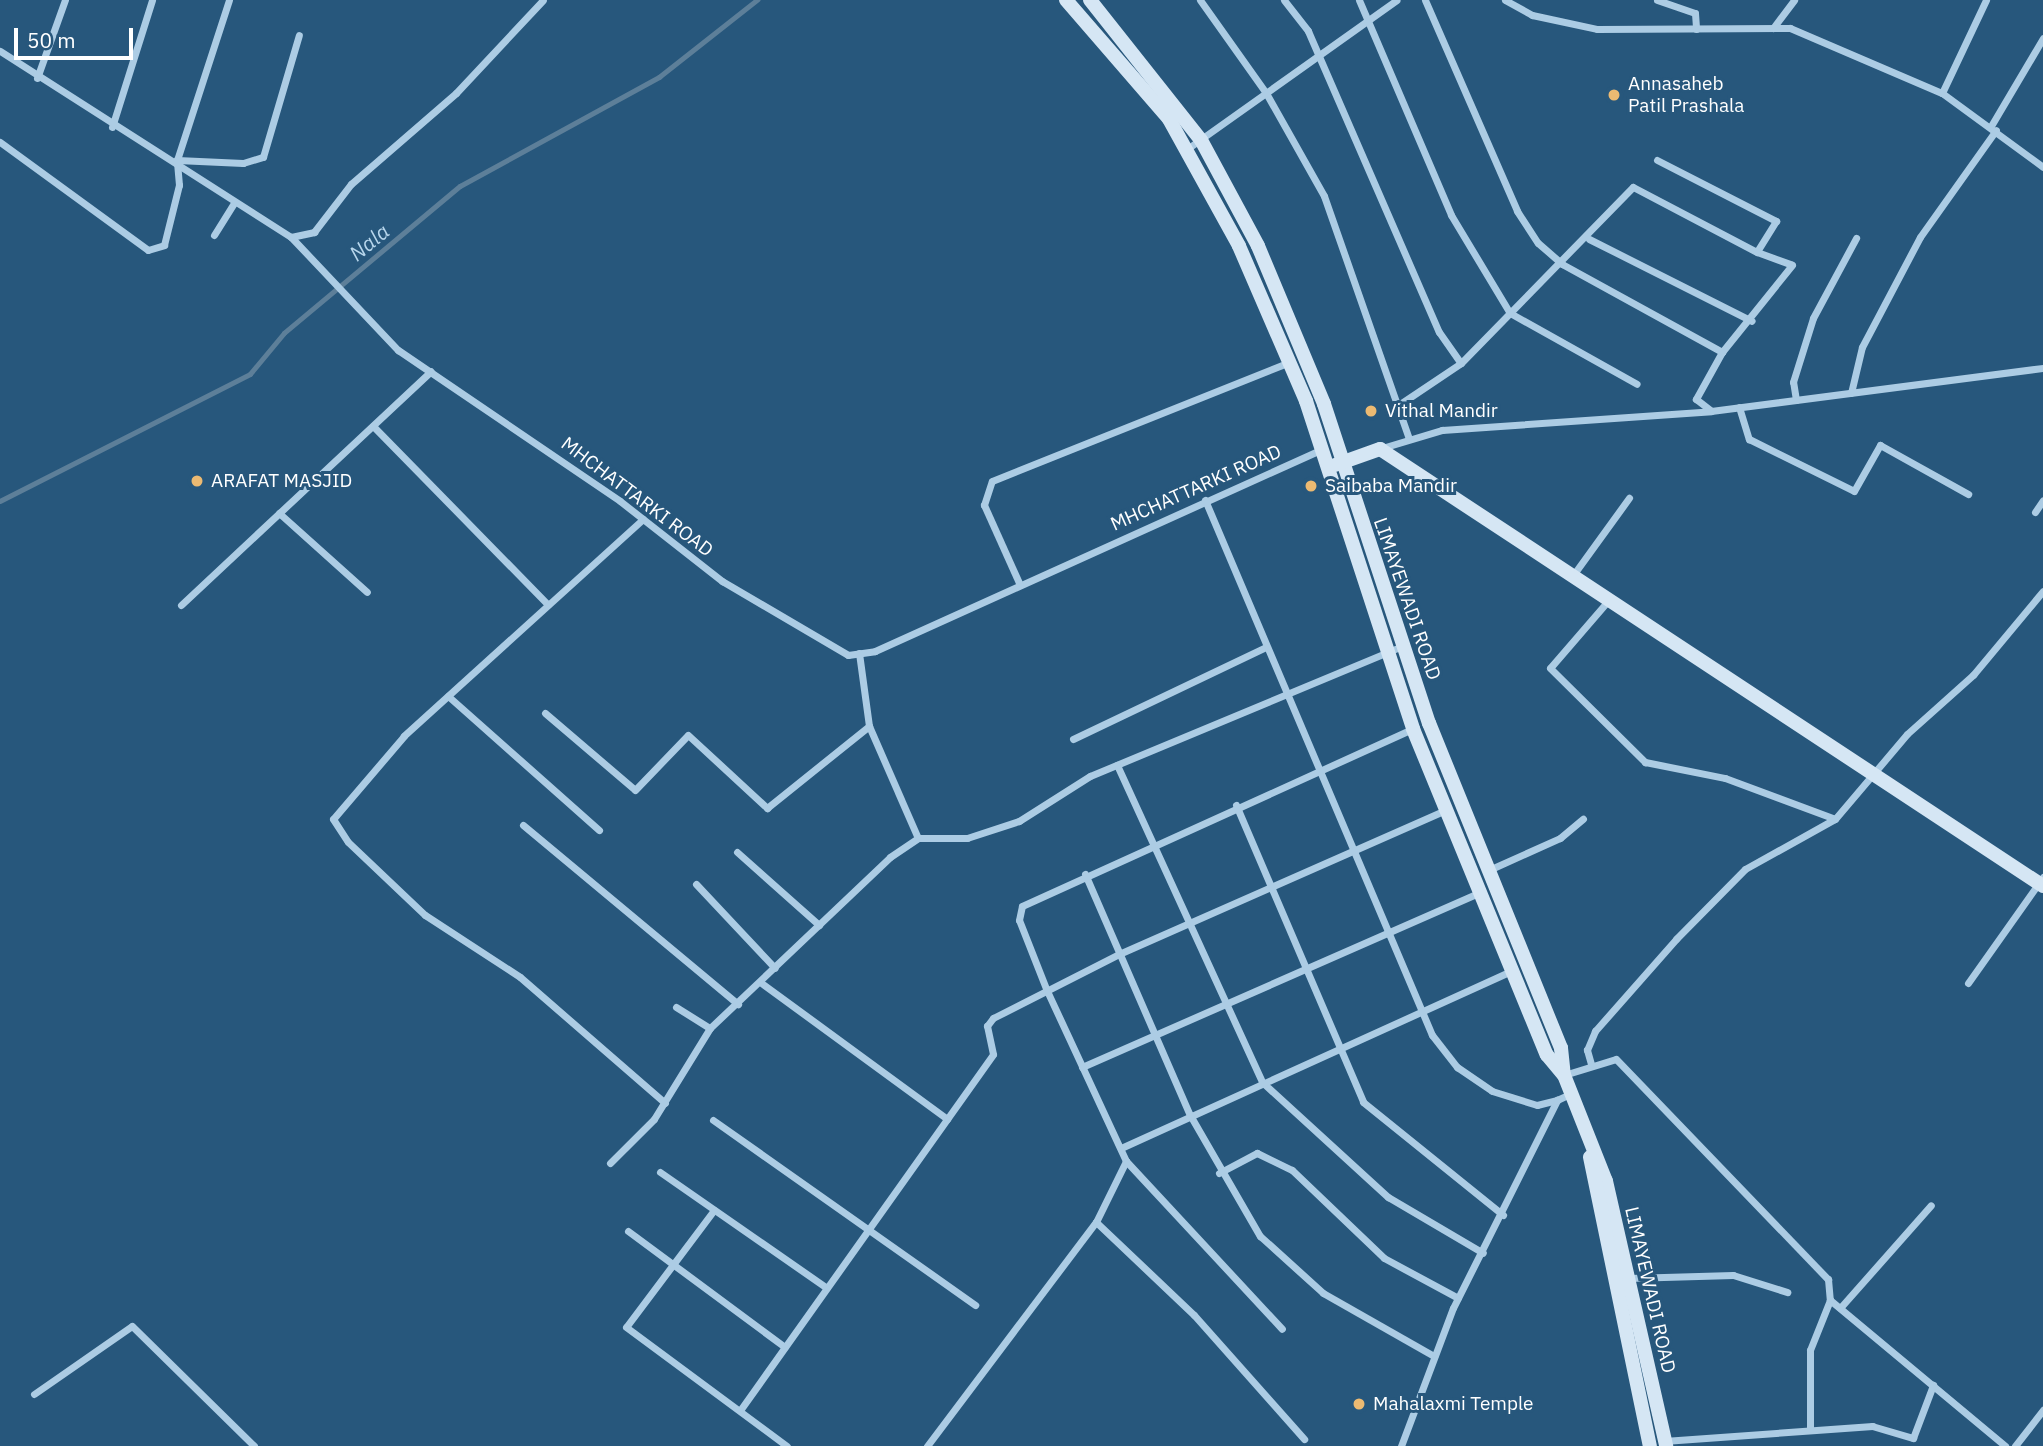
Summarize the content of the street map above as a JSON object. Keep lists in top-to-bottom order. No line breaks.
{"streets":{"street":["MHCHATTARKI ROAD","LIMAYEWADI ROAD"]},"crossings":[["MHCHATTARKI ROAD","LIMAYEWADI ROAD"]],"water":["Nala"],"places":["Annasaheb Patil Prashala","Vithal Mandir","ARAFAT MASJID","Saibaba Mandir","Mahalaxmi Temple"],"scale_bar":"50 m"}
